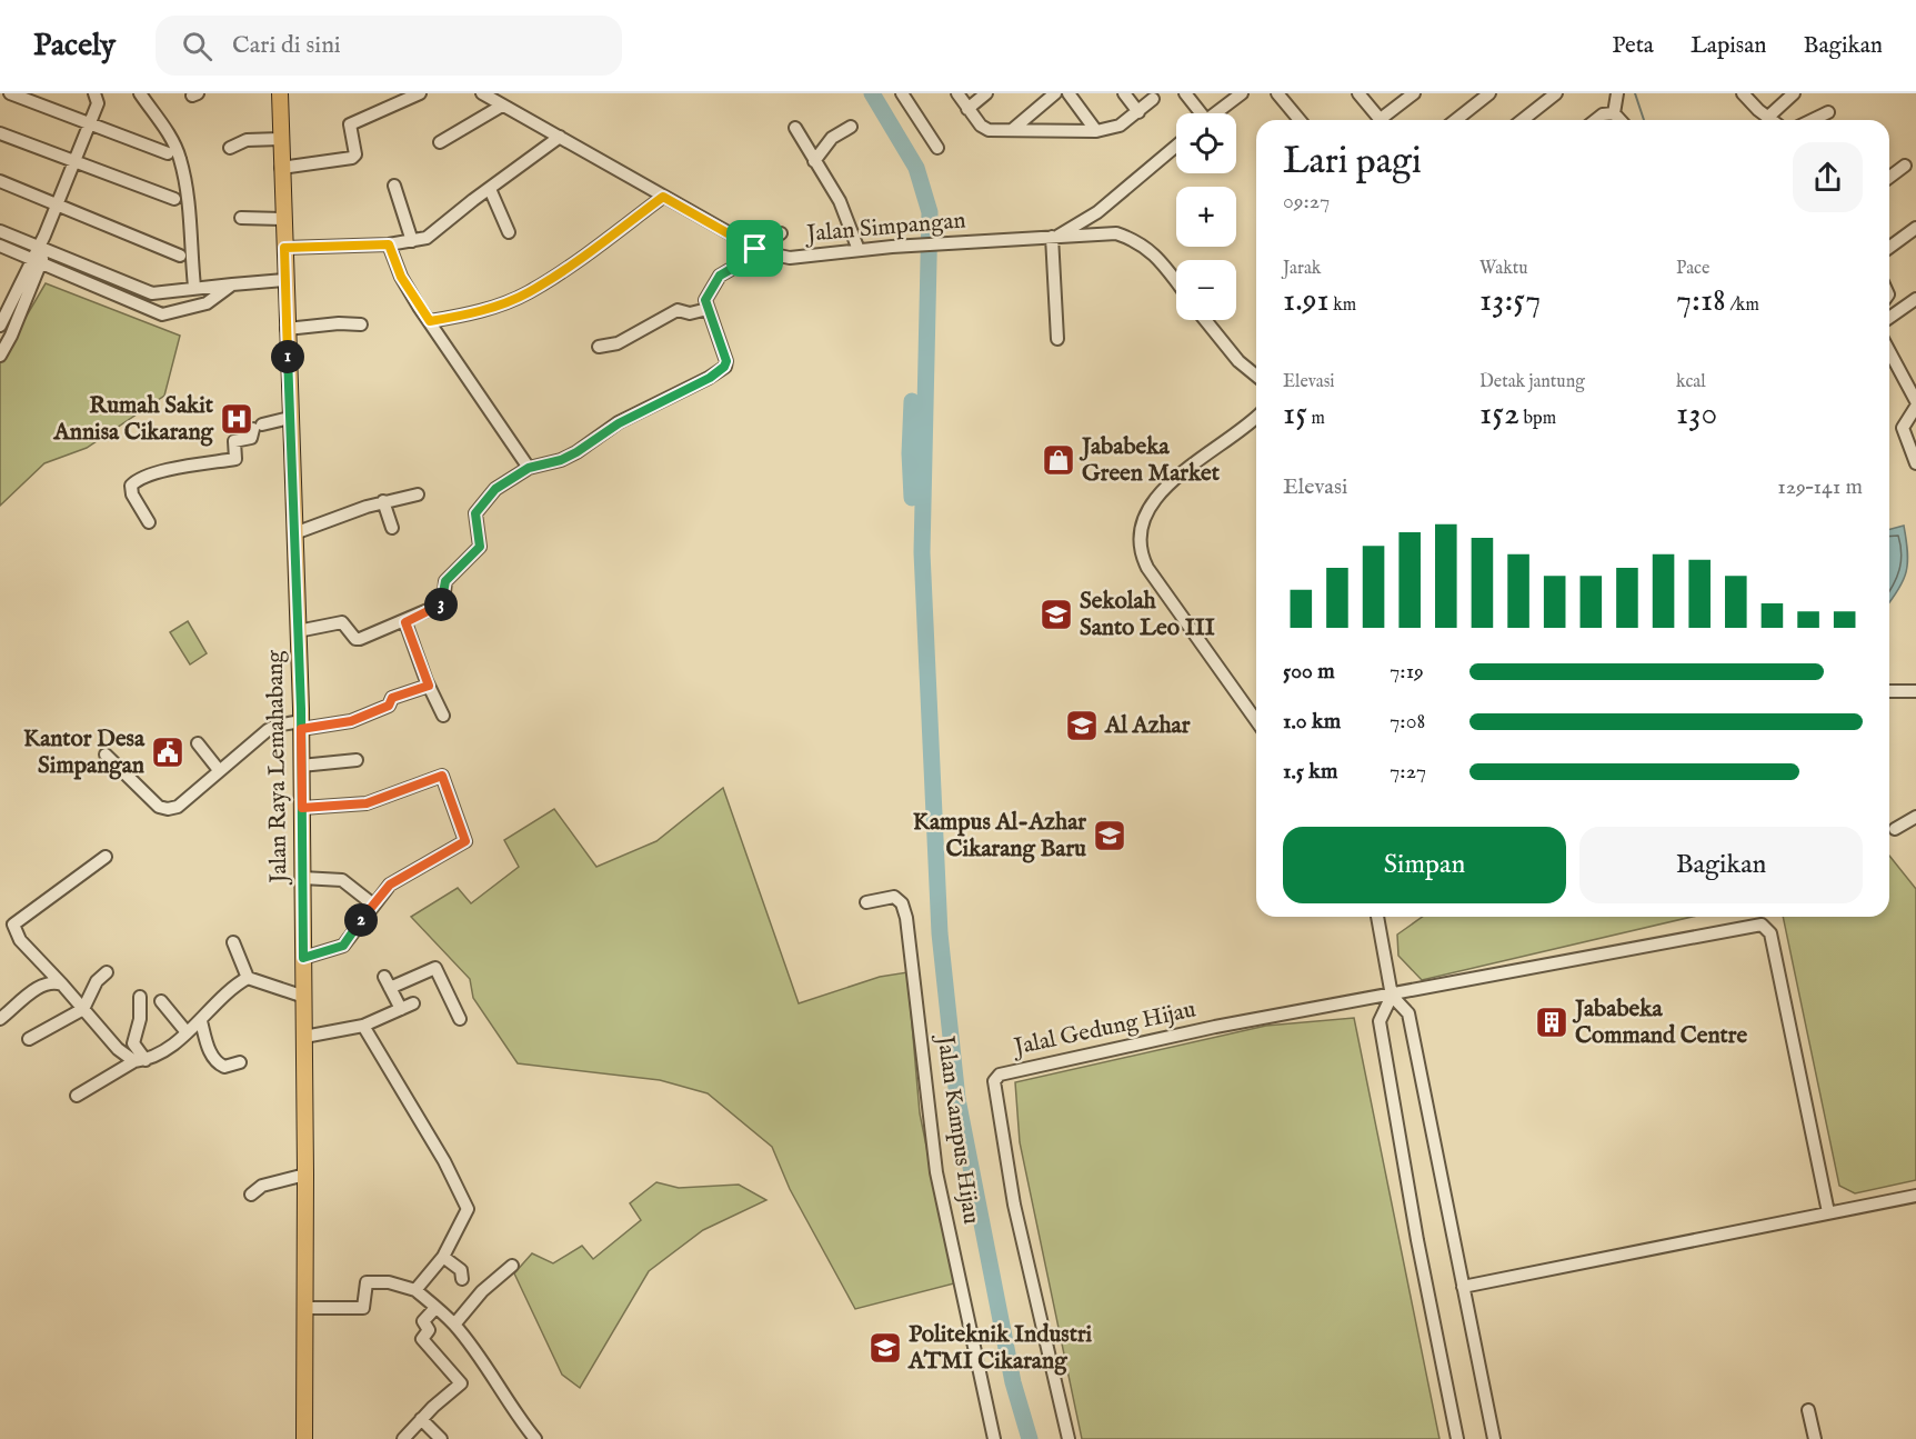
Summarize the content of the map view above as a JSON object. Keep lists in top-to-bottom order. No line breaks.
{"streets":{"main road":["Jalan Raya Lemahabang"],"street":["Jalan Simpangan","Jalal Gedung Hijau","Jalan Kampus Hijau"]},"places":{"hospital":["Rumah Sakit Annisa Cikarang"],"shop":["Jababeka Green Market"],"school or university":["Sekolah Santo Leo III","Al Azhar","Kampus Al-Azhar Cikarang Baru","Politeknik Industri ATMI Cikarang"],"public building":["Kantor Desa Simpangan"],"building":["Jababeka Command Centre"]},"page":{"header":"Pacely","search":"Cari di sini","nav":["Peta","Lapisan","Bagikan"],"map_buttons":["+","−"],"heading":["Lari pagi","09:27"],"stats":[["Jarak","1.91 km"],["Waktu","13:57"],["Pace","7:18 /km"],["Elevasi","15 m"],["Detak jantung","152 bpm"],["kcal","130"]],"pins":["1","3","2"],"chart":["Elevasi","129–141 m"],"list":[{"name":"500 m","note":"7:19"},{"name":"1.0 km","note":"7:08"},{"name":"1.5 km","note":"7:27"}],"buttons":["Simpan","Bagikan"]}}
